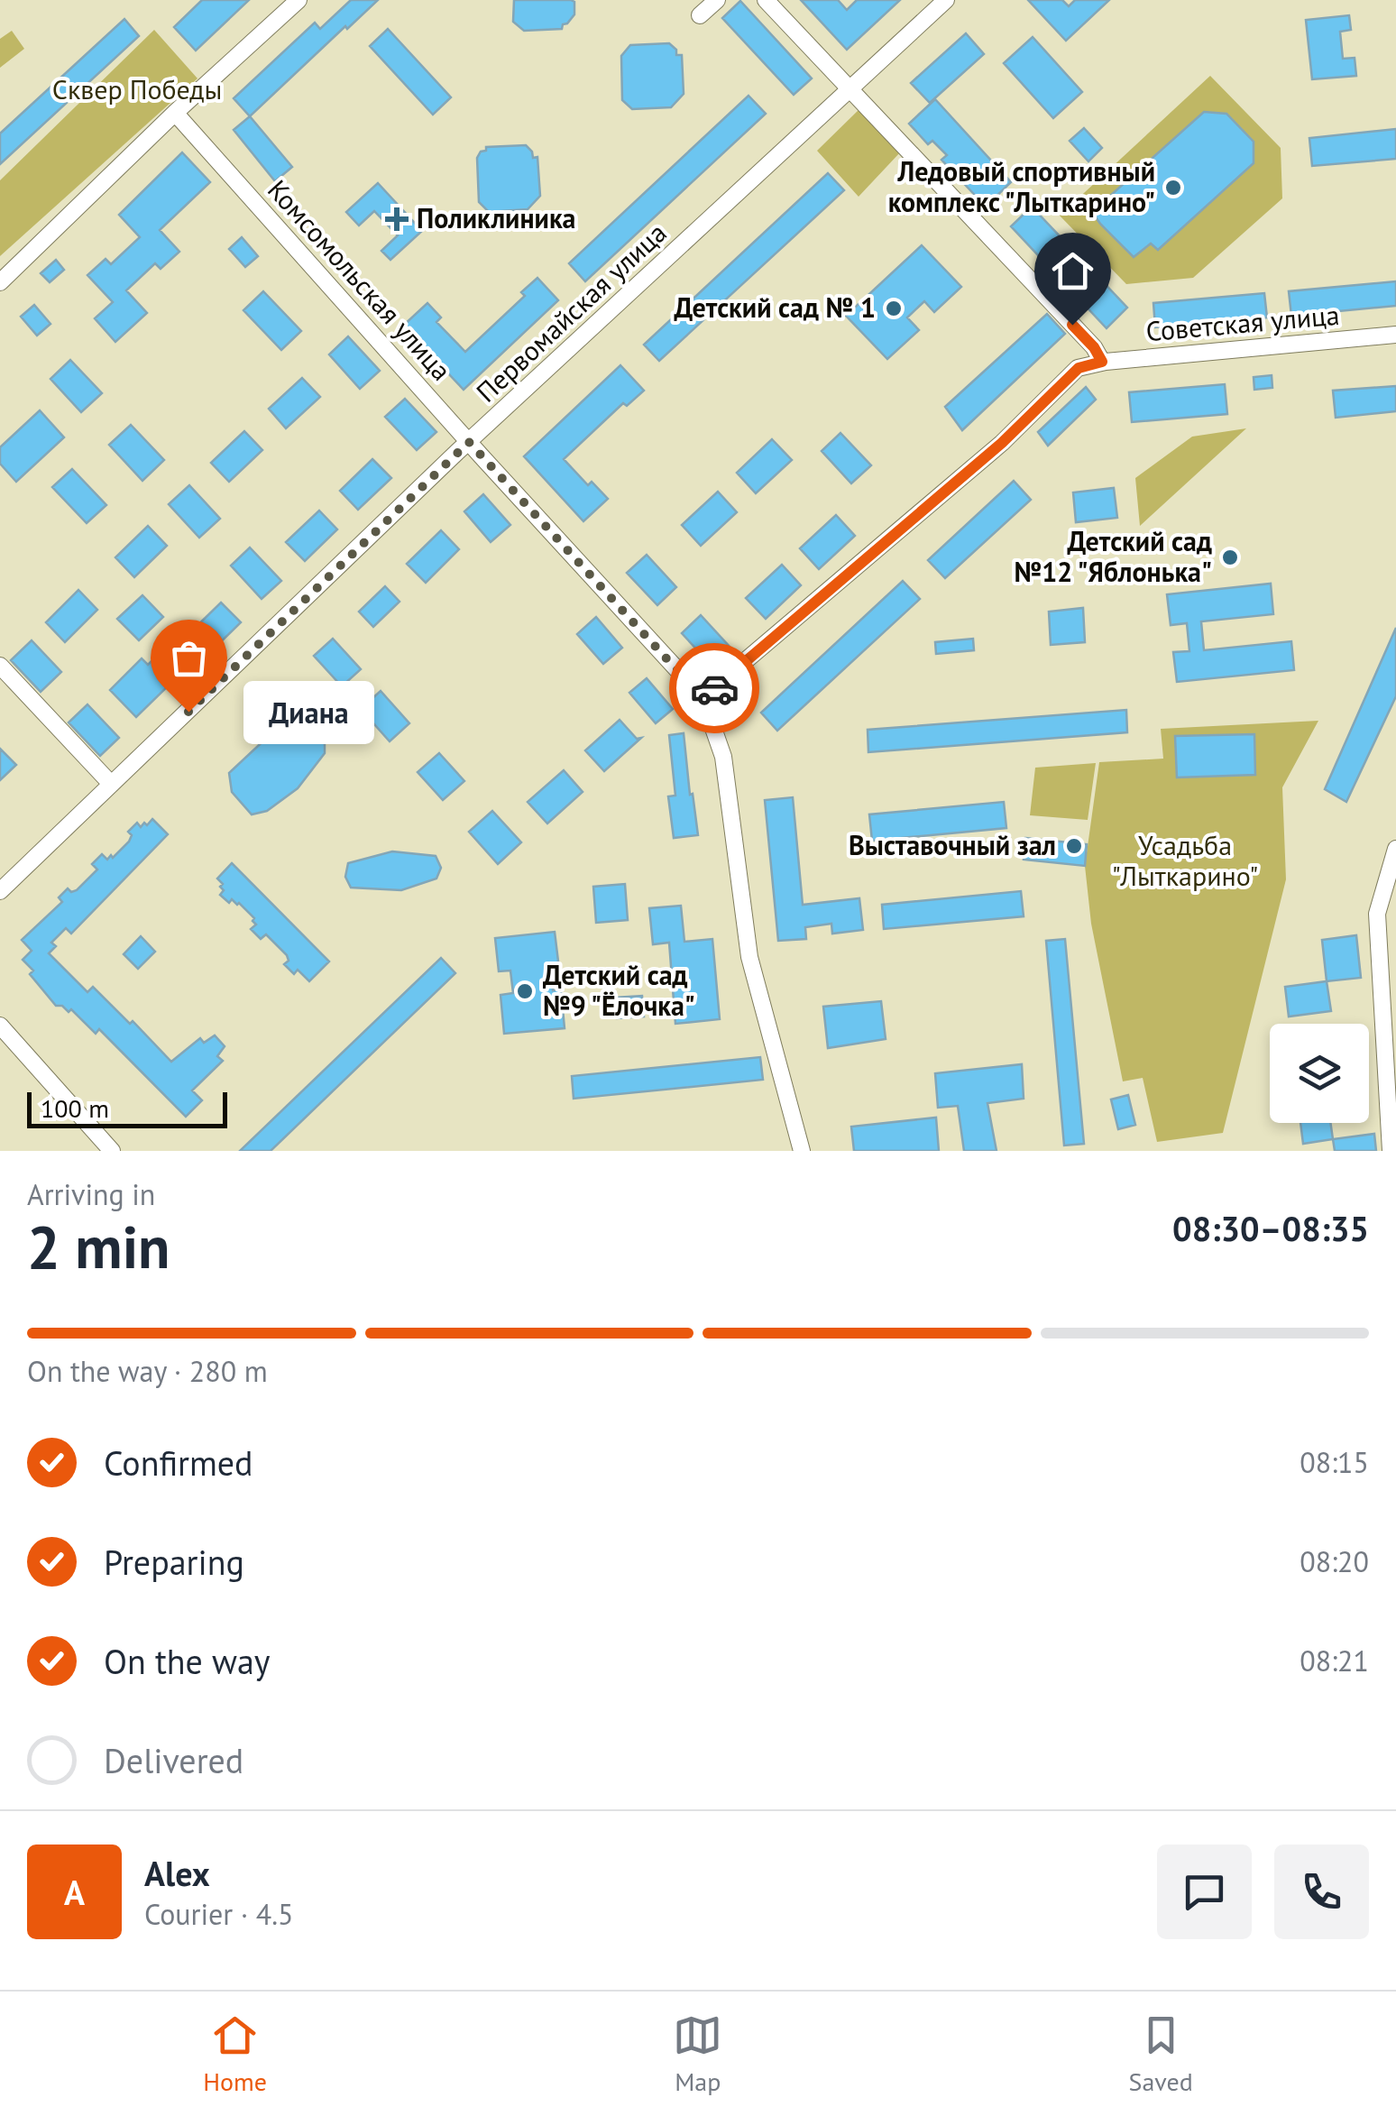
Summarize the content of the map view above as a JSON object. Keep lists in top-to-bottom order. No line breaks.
{"streets":{"street":["Комсомольская улица","Первомайская улица","Советская улица"]},"crossings":[["Комсомольская улица","Первомайская улица"]],"parks":["Сквер Победы","Усадьба \"Лыткарино\""],"places":{"other":["Ледовый спортивный комплекс \"Лыткарино\"","Детский сад № 1","Детский сад №12 \"Яблонька\"","Диана","Выставочный зал","Детский сад №9 \"Ёлочка\""],"health":["Поликлиника"]},"scale_bar":"100 m","page":{"bubble":"Диана","scale":"100 m","heading":["2 min","Arriving in","08:30–08:35"],"panel":["Alex","Courier · 4.5"],"bar":"On the way · 280 m","list":[["Confirmed","08:15"],["Preparing","08:20"],["On the way","08:21"],"Delivered"],"round":"A","tabs":["Home","Map","Saved"]}}
